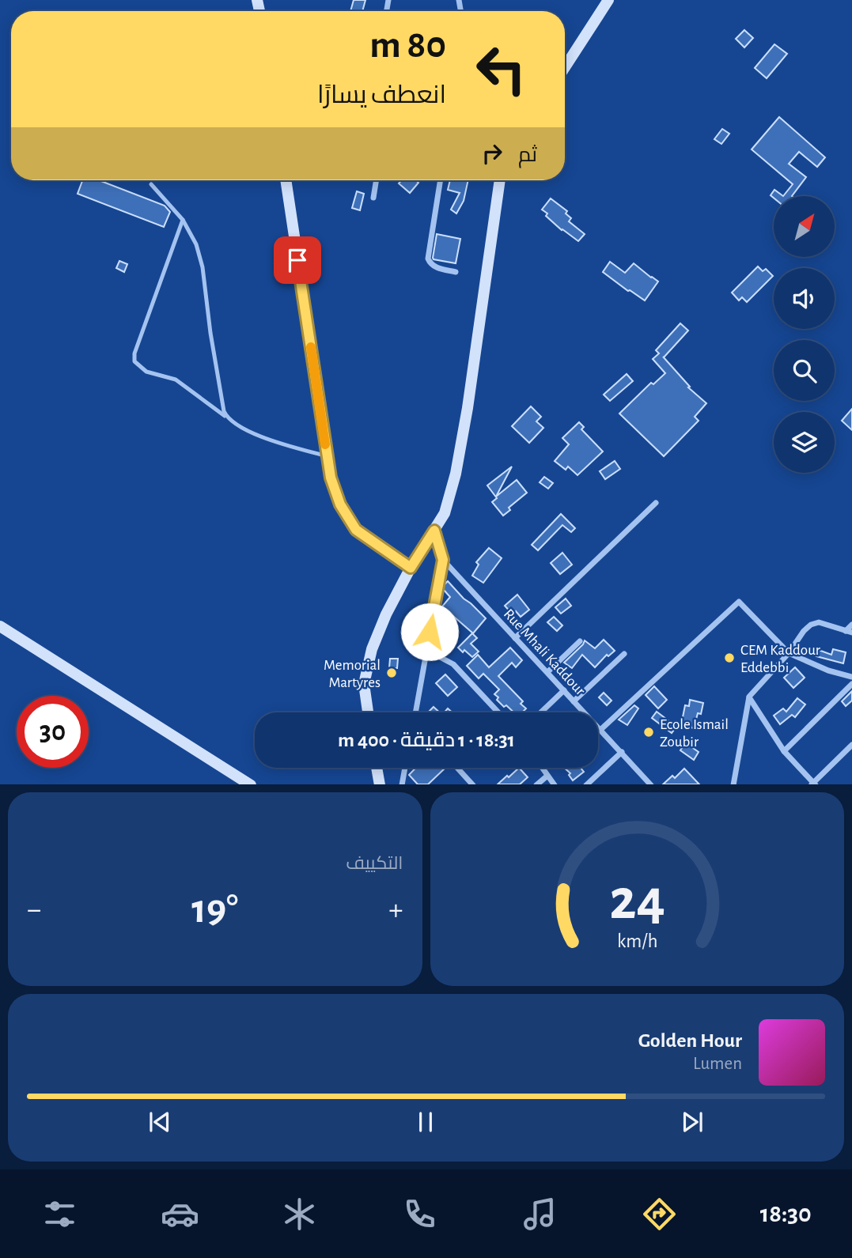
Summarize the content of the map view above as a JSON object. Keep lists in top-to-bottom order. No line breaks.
{"streets":{"street":["Rue Mhali Kaddour"]},"places":["CEM Kaddour Eddebbi","Memorial Martyres","Ecole Ismail Zoubir"],"north":"top right","page":{"turn":["80 m","انعطف يسارًا"],"then":"ثم","limit":"30","trip":"18:31 · 1 دقيقة · 400 m","tile":"التكييف","heat":["−","19°","+"],"song":["Golden Hour","Lumen"],"tabs":"18:30","gauge":["24","km/h"]}}
